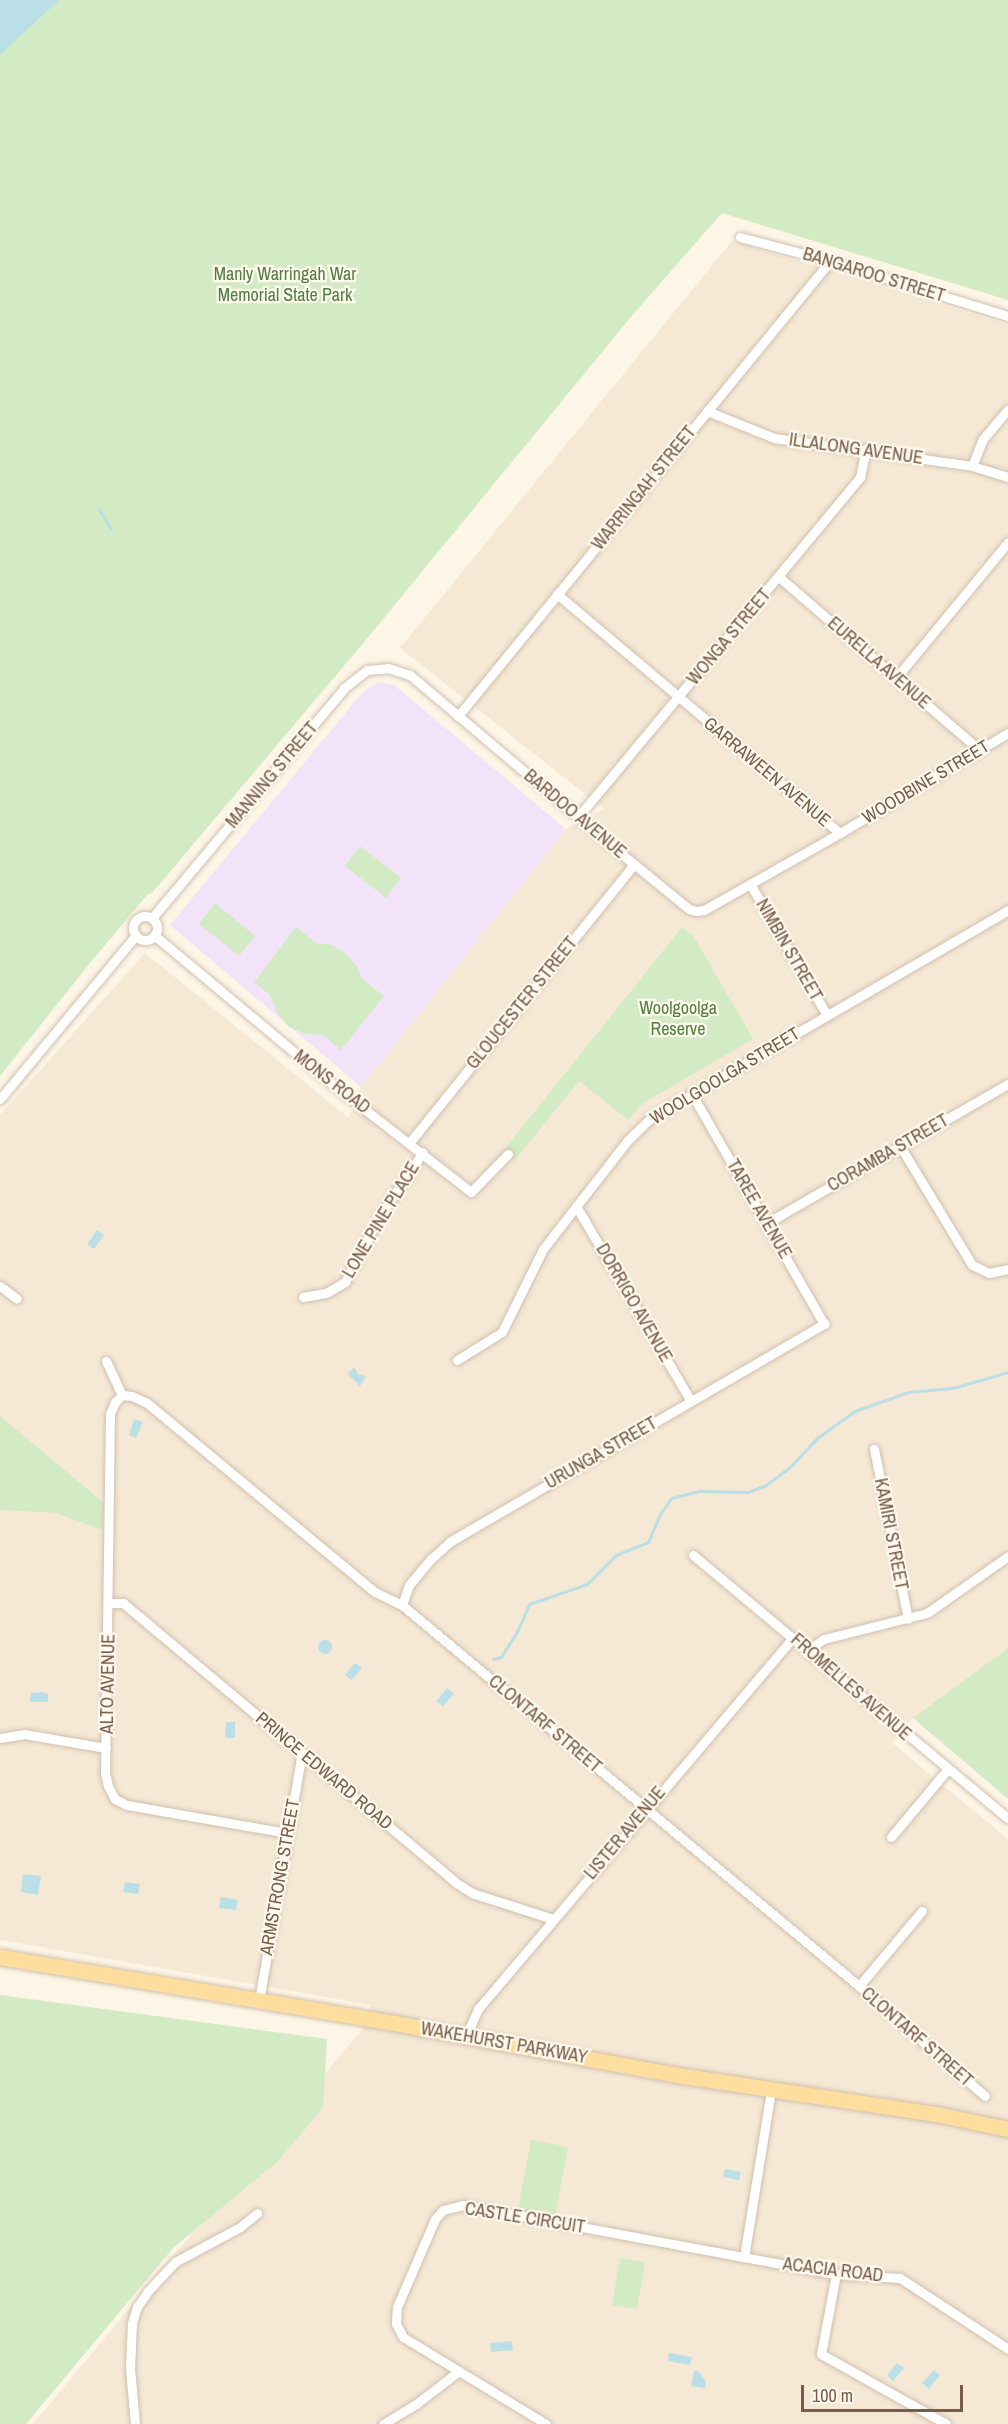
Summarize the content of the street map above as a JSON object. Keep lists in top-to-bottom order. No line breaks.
{"streets":{"main road":["WAKEHURST PARKWAY"],"street":["BANGAROO STREET","ILLALONG AVENUE","WARRINGAH STREET","WONGA STREET","EURELLA AVENUE","GARRAWEEN AVENUE","MANNING STREET","WOODBINE STREET","BARDOO AVENUE","NIMBIN STREET","GLOUCESTER STREET","WOOLGOOLGA STREET","MONS ROAD","CORAMBA STREET","TAREE AVENUE","LONE PINE PLACE","DORRIGO AVENUE","URUNGA STREET","KAMIRI STREET","ALTO AVENUE","FROMELLES AVENUE","CLONTARF STREET","PRINCE EDWARD ROAD","LISTER AVENUE","ARMSTRONG STREET","CASTLE CIRCUIT","ACACIA ROAD"]},"crossings":[["BANGAROO STREET","WARRINGAH STREET"],["ILLALONG AVENUE","WARRINGAH STREET"],["ILLALONG AVENUE","WONGA STREET"],["WARRINGAH STREET","GARRAWEEN AVENUE"],["WARRINGAH STREET","BARDOO AVENUE"],["WONGA STREET","EURELLA AVENUE"],["WONGA STREET","GARRAWEEN AVENUE"],["WONGA STREET","BARDOO AVENUE"],["EURELLA AVENUE","WOODBINE STREET"],["GARRAWEEN AVENUE","WOODBINE STREET"],["MANNING STREET","BARDOO AVENUE"],["MANNING STREET","MONS ROAD"],["WOODBINE STREET","BARDOO AVENUE"],["WOODBINE STREET","NIMBIN STREET"],["BARDOO AVENUE","NIMBIN STREET"],["BARDOO AVENUE","GLOUCESTER STREET"],["NIMBIN STREET","WOOLGOOLGA STREET"],["GLOUCESTER STREET","MONS ROAD"],["WOOLGOOLGA STREET","TAREE AVENUE"],["WOOLGOOLGA STREET","DORRIGO AVENUE"],["MONS ROAD","LONE PINE PLACE"],["CORAMBA STREET","TAREE AVENUE"],["TAREE AVENUE","URUNGA STREET"],["DORRIGO AVENUE","URUNGA STREET"],["URUNGA STREET","CLONTARF STREET"],["ALTO AVENUE","CLONTARF STREET"],["ALTO AVENUE","PRINCE EDWARD ROAD"],["ALTO AVENUE","ARMSTRONG STREET"],["FROMELLES AVENUE","LISTER AVENUE"],["CLONTARF STREET","LISTER AVENUE"],["PRINCE EDWARD ROAD","LISTER AVENUE"],["PRINCE EDWARD ROAD","ARMSTRONG STREET"],["LISTER AVENUE","WAKEHURST PARKWAY"],["ARMSTRONG STREET","WAKEHURST PARKWAY"],["CASTLE CIRCUIT","ACACIA ROAD"]],"parks":["Manly Warringah War Memorial State Park","Woolgoolga Reserve"],"scale_bar":"100 m"}
